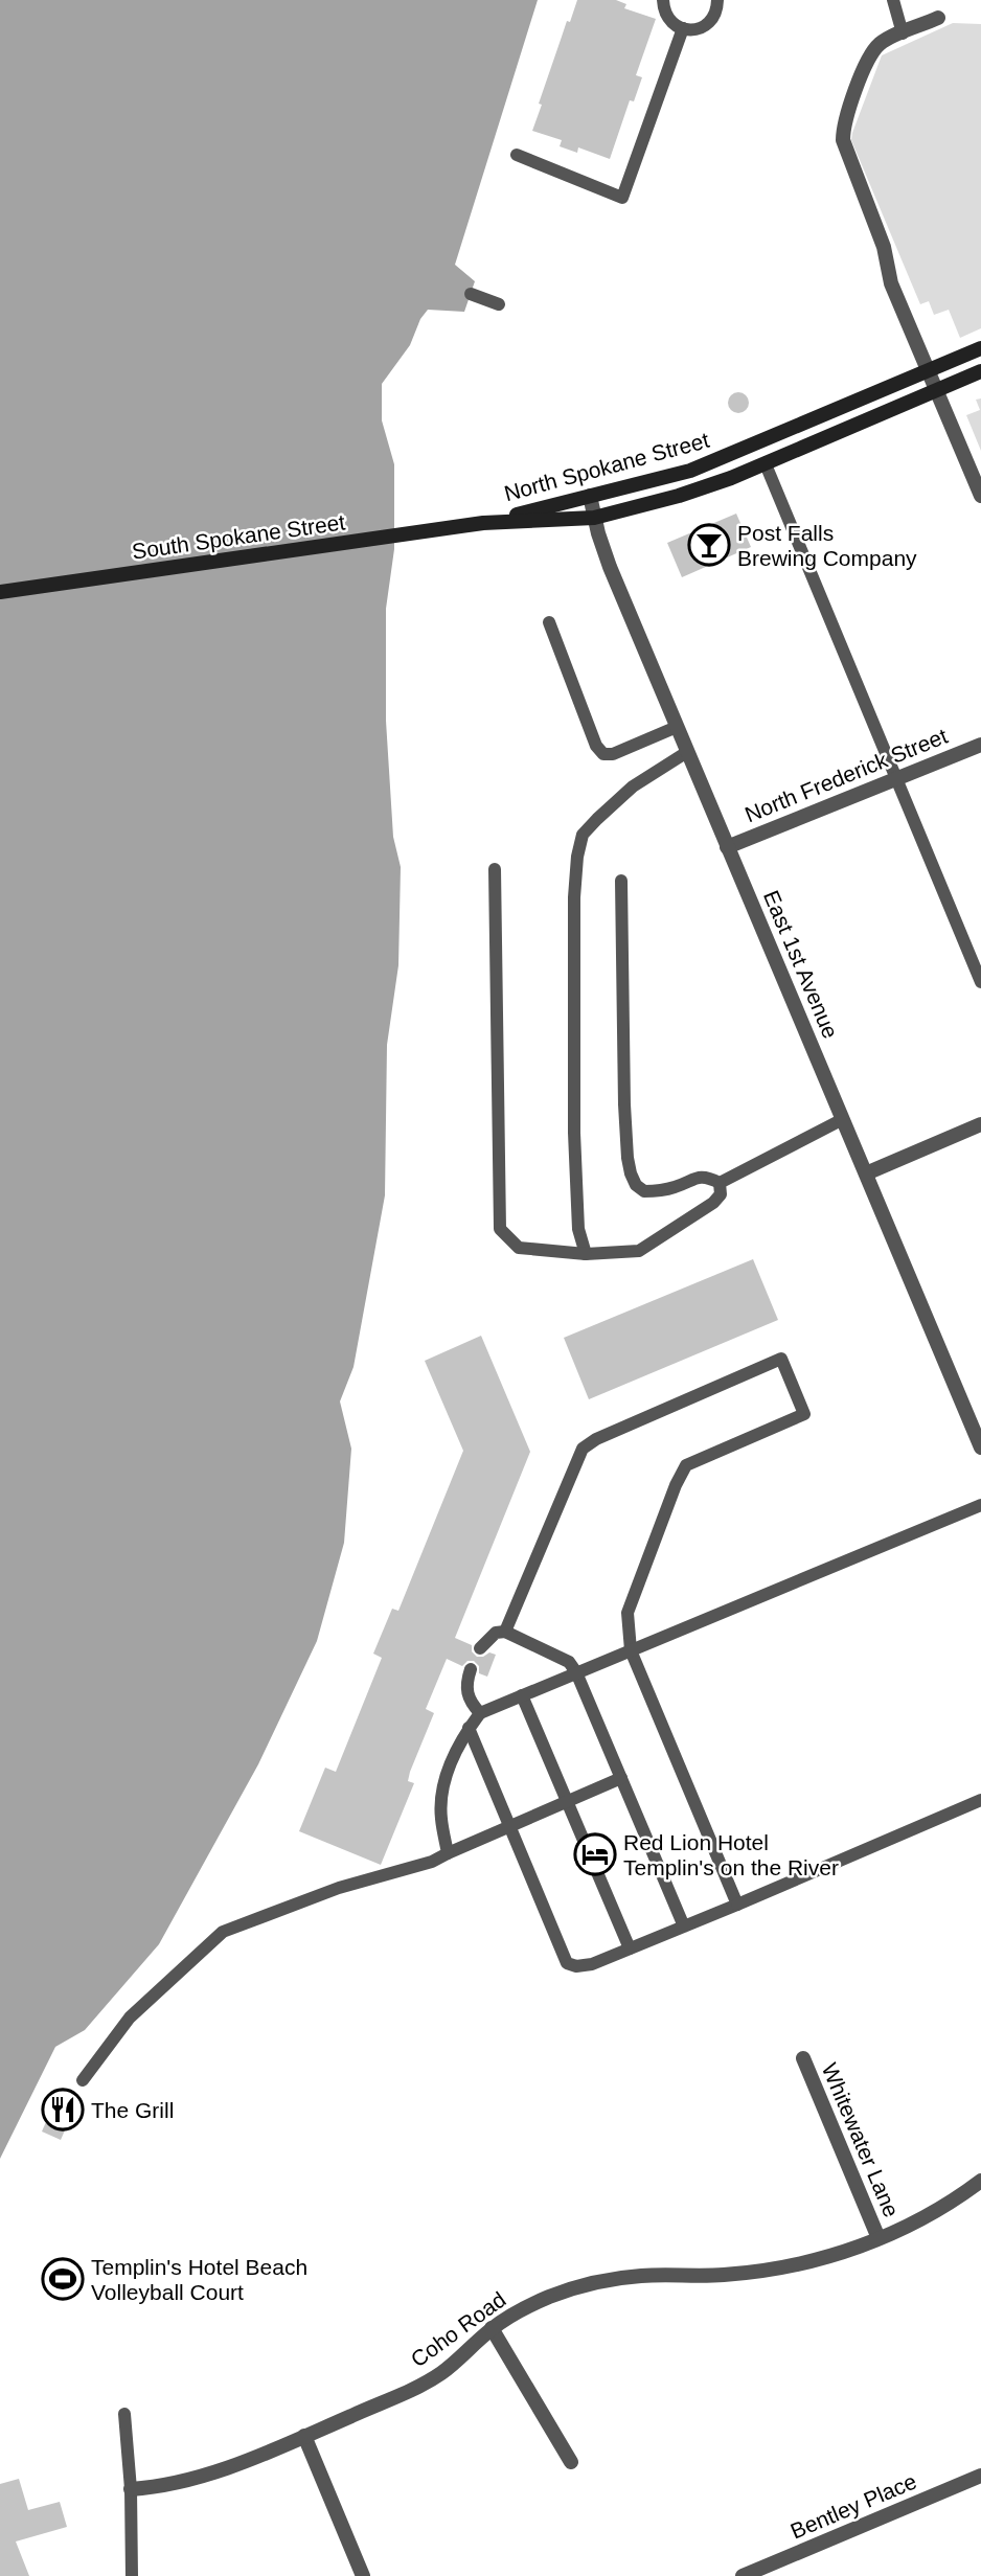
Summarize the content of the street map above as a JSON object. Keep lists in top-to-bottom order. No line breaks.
{"streets":{"main road":["North Spokane Street","South Spokane Street"],"street":["North Frederick Street","East 1st Avenue","Whitewater Lane","Coho Road","Bentley Place"]},"crossings":[["North Spokane Street","South Spokane Street"],["North Spokane Street","East 1st Avenue"],["North Frederick Street","East 1st Avenue"],["Whitewater Lane","Coho Road"]],"places":{"bar":["Post Falls Brewing Company"],"hotel":["Red Lion Hotel Templin's on the River"],"restaurant":["The Grill"],"sports":["Templin's Hotel Beach Volleyball Court"]}}
